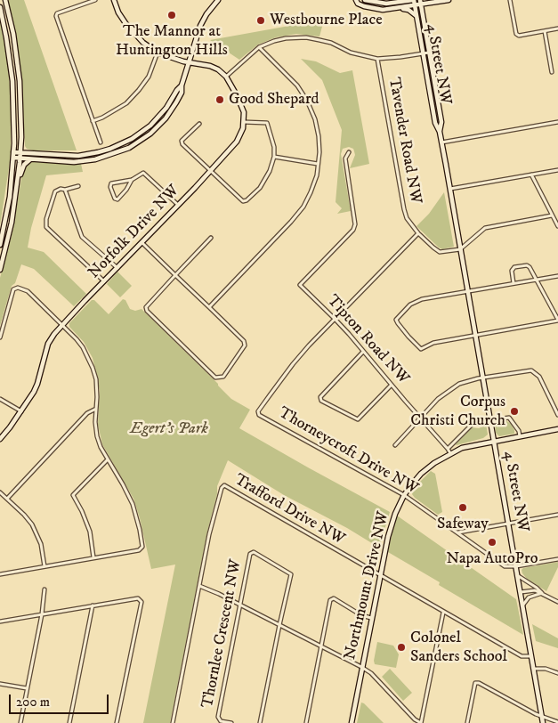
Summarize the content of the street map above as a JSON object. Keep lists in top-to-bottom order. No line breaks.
{"streets":{"main road":["4 Street NW","Norfolk Drive NW","Northmount Drive NW"],"street":["Tavender Road NW","Tipton Road NW","Thorneycroft Drive NW","Trafford Drive NW","Thornlee Crescent NW"]},"crossings":[["4 Street NW","Tavender Road NW"],["4 Street NW","Thorneycroft Drive NW"],["4 Street NW","Trafford Drive NW"],["4 Street NW","Northmount Drive NW"],["Tavender Road NW","Thorneycroft Drive NW"],["Tipton Road NW","Thorneycroft Drive NW"],["Tipton Road NW","Northmount Drive NW"],["Thorneycroft Drive NW","Northmount Drive NW"],["Trafford Drive NW","Northmount Drive NW"]],"parks":["Egert's Park"],"places":["The Mannor at Huntington Hills","Westbourne Place","Good Shepard","Corpus Christi Church","Safeway","Napa AutoPro","Colonel Sanders School"],"scale_bar":"200 m"}
